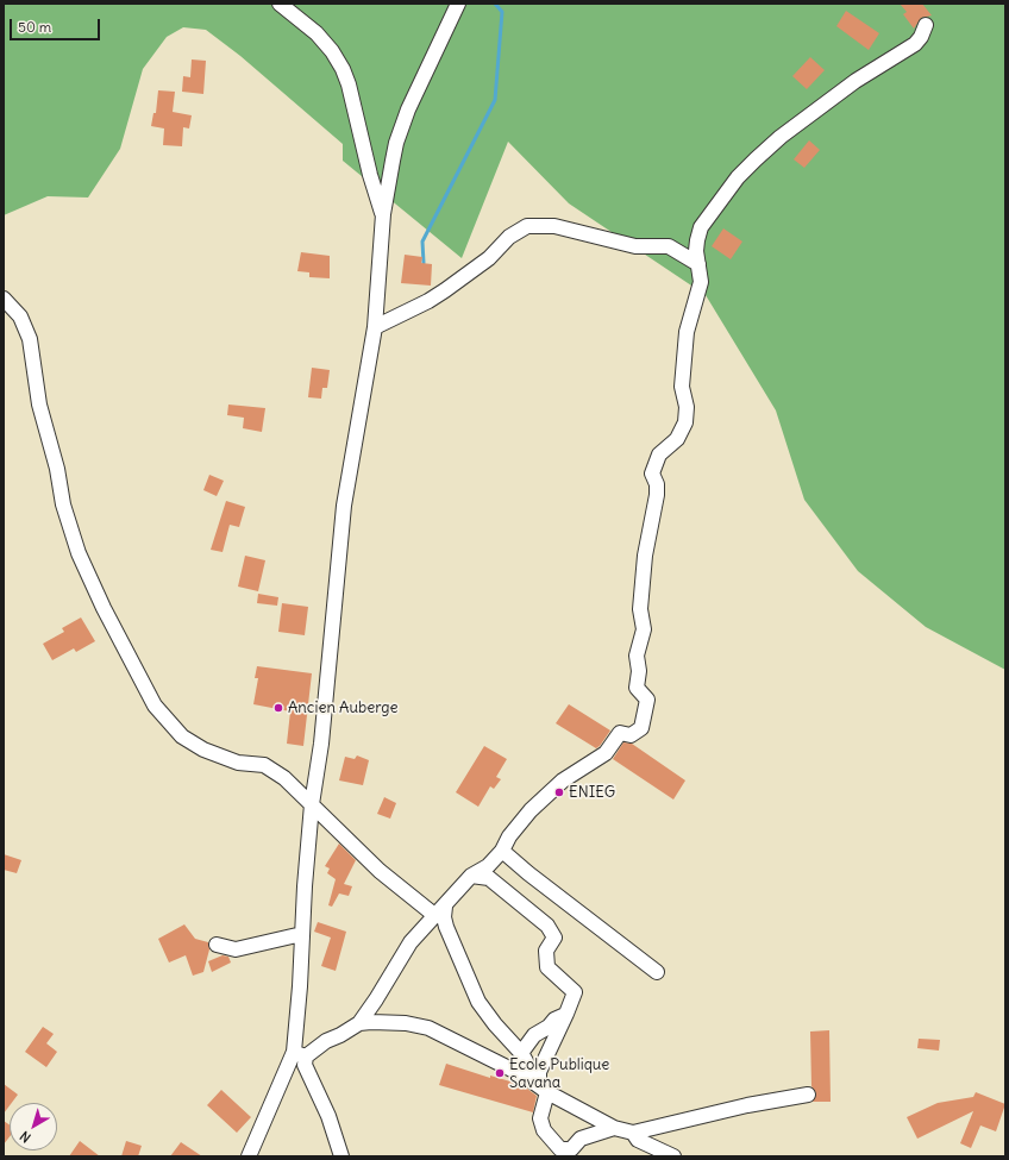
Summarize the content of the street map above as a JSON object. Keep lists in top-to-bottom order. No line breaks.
{"places":["Ancien Auberge","ENIEG","Ecole Publique Savana"],"scale_bar":"50 m","north":"bottom left"}
